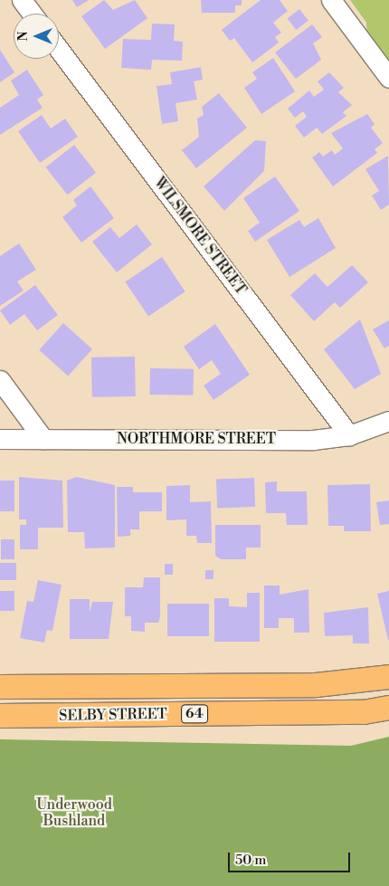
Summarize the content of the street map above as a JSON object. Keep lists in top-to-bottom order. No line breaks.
{"streets":{"main road":["64","SELBY STREET"],"street":["WILSMORE STREET","NORTHMORE STREET"]},"crossings":[["WILSMORE STREET","NORTHMORE STREET"]],"parks":["Underwood Bushland"],"scale_bar":"50 m","north":"left"}
